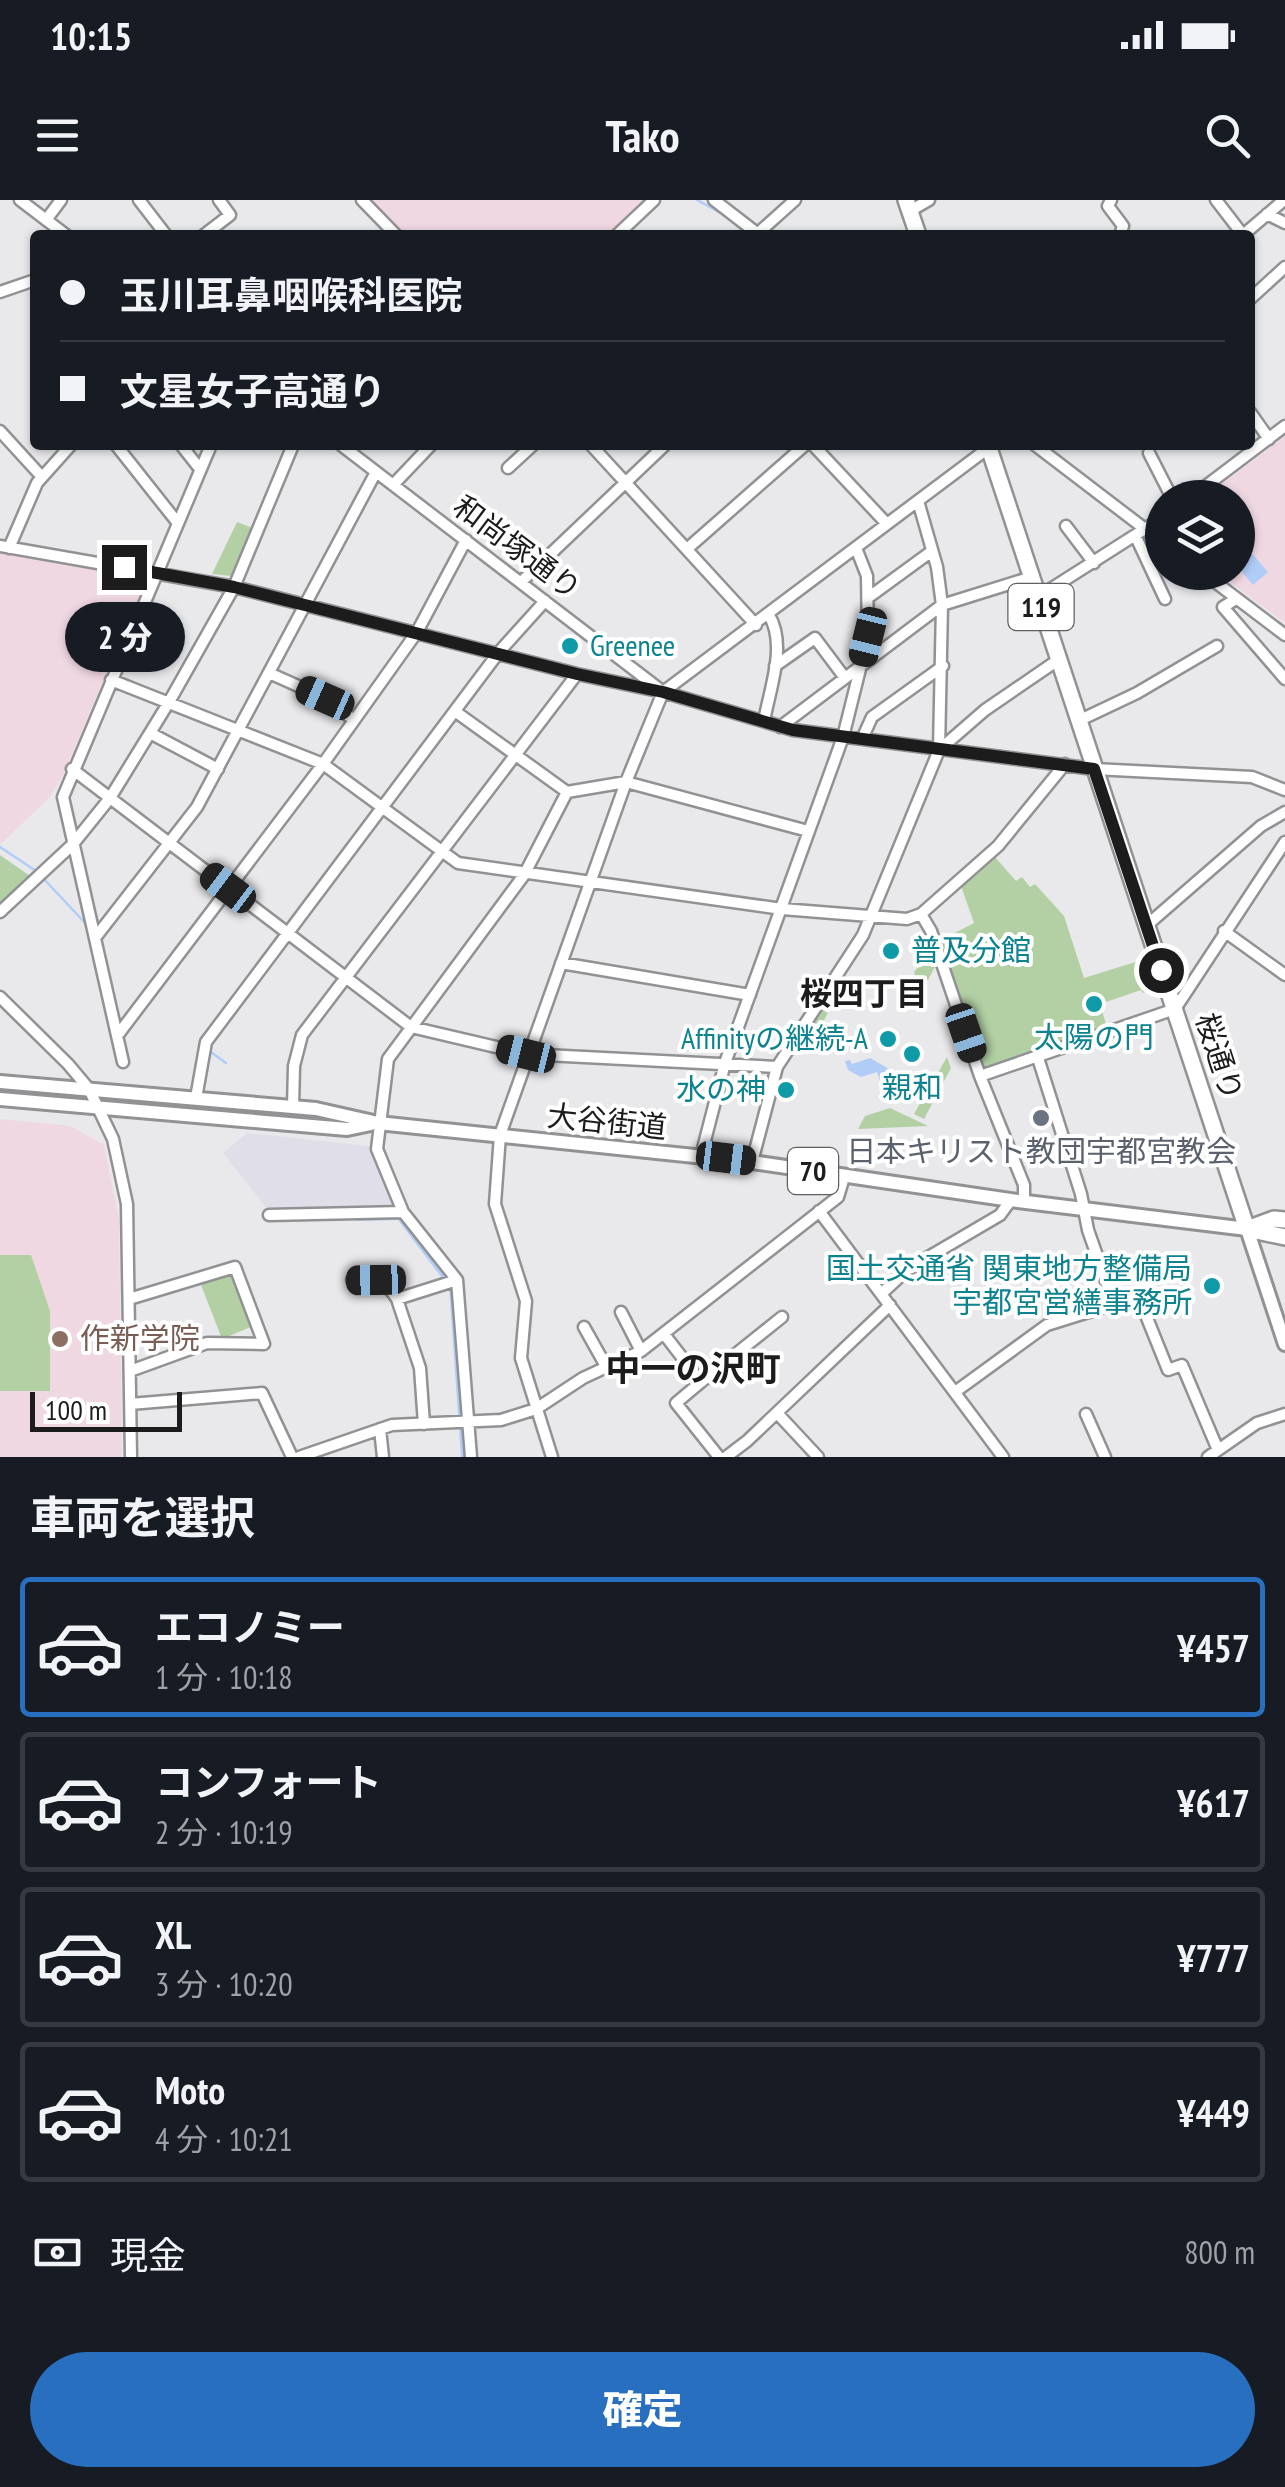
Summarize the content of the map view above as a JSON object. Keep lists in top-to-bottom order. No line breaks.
{"streets":{"highway":["119","桜通り"],"main road":["大谷街道","70"],"street":["和尚塚通り"]},"crossings":[["桜通り","大谷街道"]],"districts":["桜四丁目","中一の沢町"],"places":["Greenee","普及分館","太陽の門","Affinityの継続-A","親和","水の神","日本キリスト教団宇都宮教会","国土交通省 関東地方整備局 宇都宮営繕事務所","作新学院"],"scale_bar":"100 m","page":{"status":"10:15","header":"Tako","banner":["玉川耳鼻咽喉科医院","文星女子高通り"],"bubble":"2 分","scale":"100 m","heading":"車両を選択","list":[{"name":"エコノミー","note":"1 分 · 10:18","value":"¥457"},{"name":"コンフォート","note":"2 分 · 10:19","value":"¥617"},{"name":"XL","note":"3 分 · 10:20","value":"¥777"},{"name":"Moto","note":"4 分 · 10:21","value":"¥449"}],"pay":["現金","800 m"],"buttons":"確定"}}
